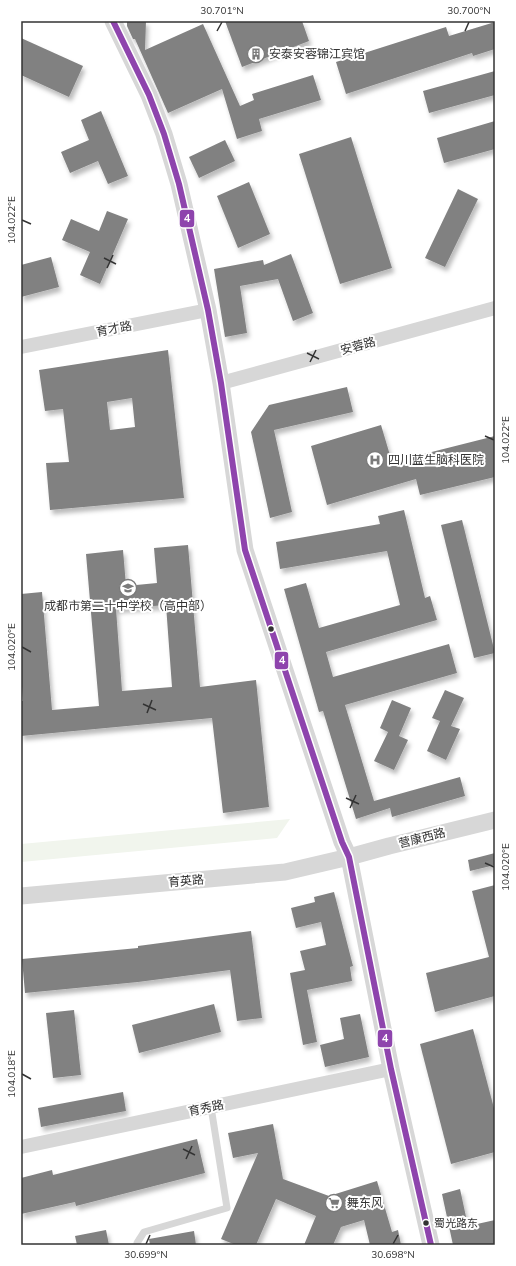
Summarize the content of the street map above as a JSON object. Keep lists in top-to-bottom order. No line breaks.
{"streets":{"street":["育才路","安蓉路","营康西路","育英路","育秀路"]},"crossings":[["营康西路","育英路"]],"places":{"building":["安泰安蓉锦江宾馆"],"hospital":["四川蓝生脑科医院"],"school or university":["成都市第二十中学校（高中部）"],"supermarket":["舞东风"],"other":["蜀光路东"]},"lines":["transit line 4"],"coordinates":["30.701°N","30.700°N","104.022°E","104.020°E","104.018°E","30.699°N","30.698°N"]}
